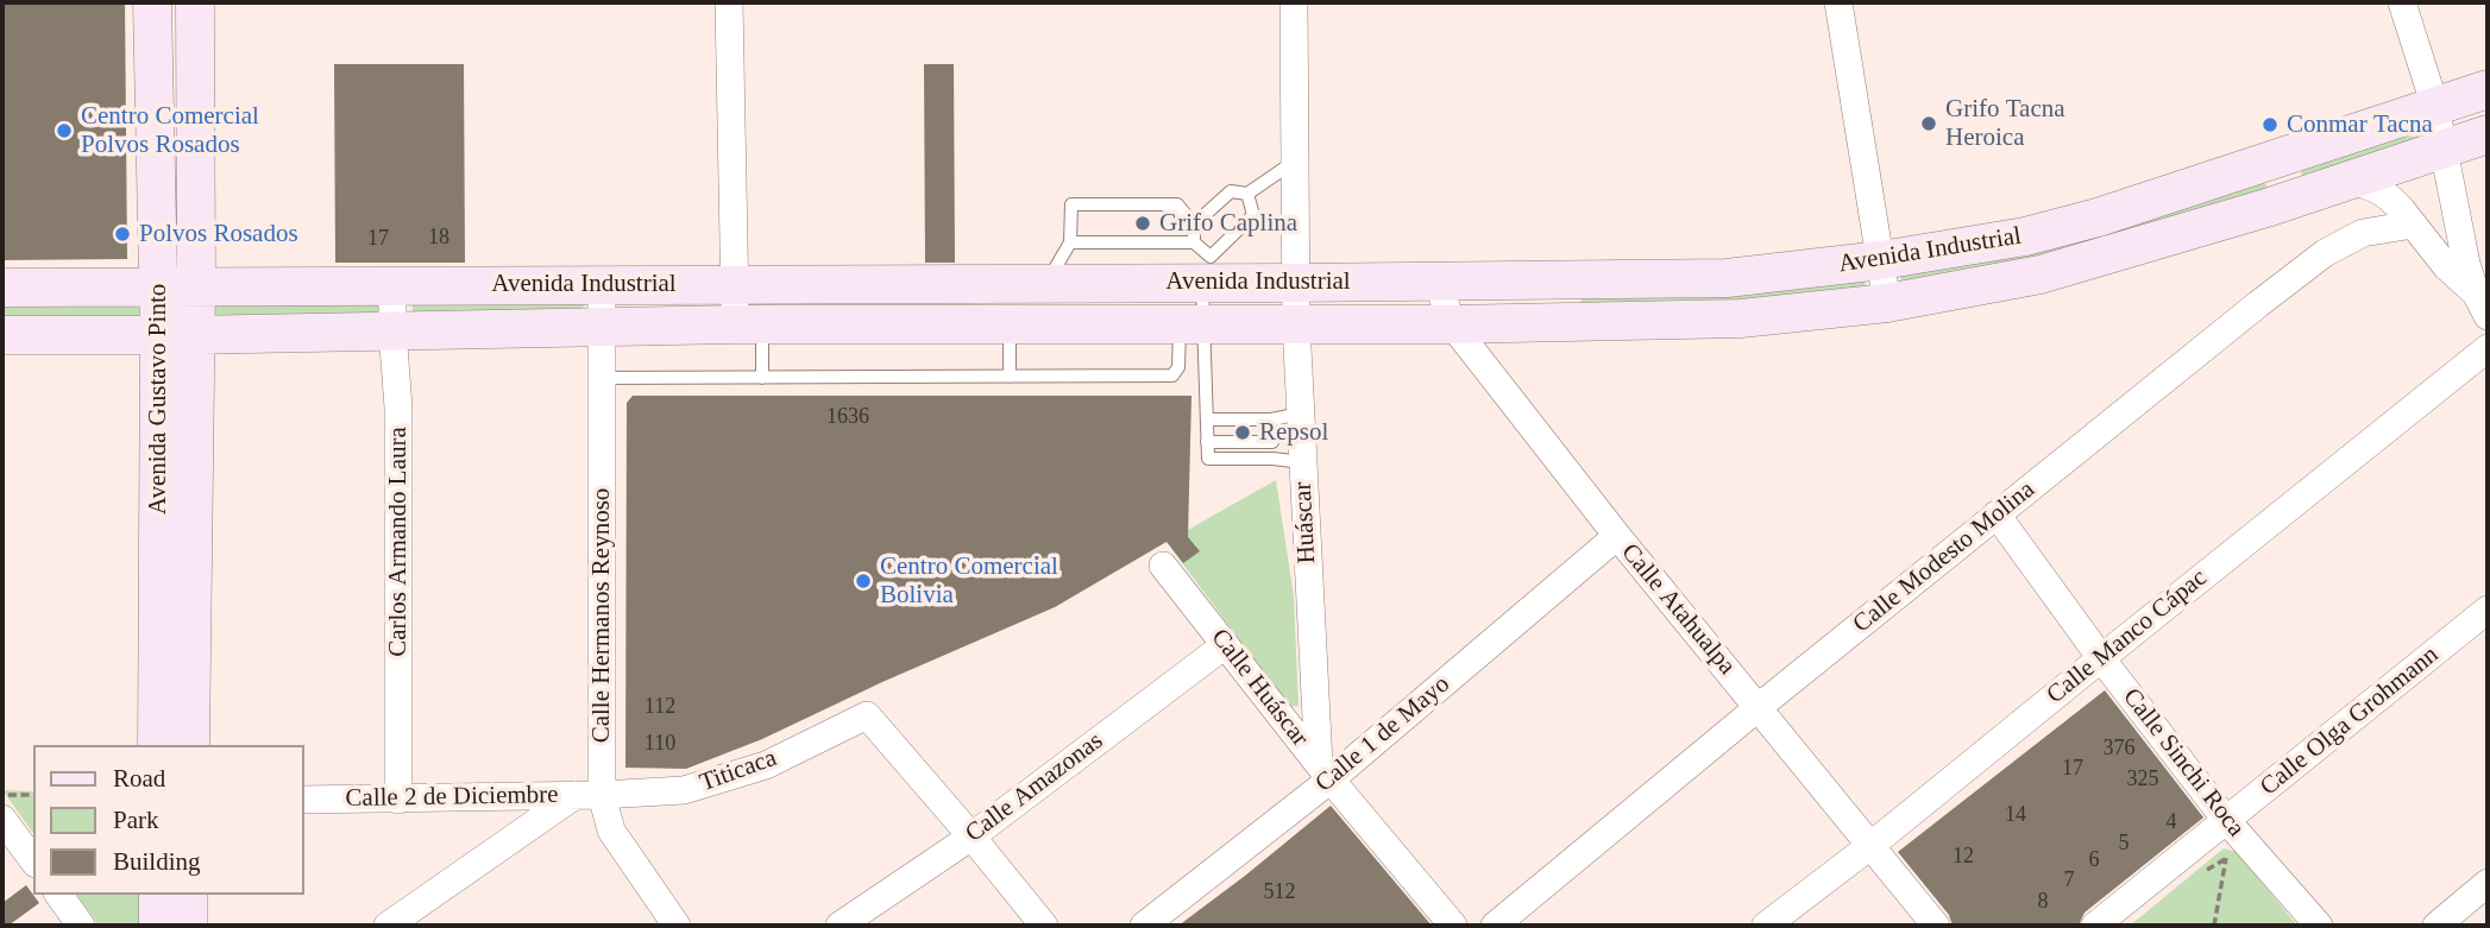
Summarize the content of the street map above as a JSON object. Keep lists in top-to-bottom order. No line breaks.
{"streets":{"main road":["Avenida Industrial","Avenida Gustavo Pinto"],"street":["Huáscar","Carlos Armando Laura","Calle Modesto Molina","Calle Atahualpa","Calle Hermanos Reynoso","Calle Manco Cápac","Calle Huáscar","Calle Olga Grohmann","Calle 1 de Mayo","Calle Sinchi Roca","Titicaca","Calle Amazonas","Calle 2 de Diciembre"]},"crossings":[["Avenida Industrial","Avenida Gustavo Pinto"],["Avenida Industrial","Huáscar"],["Avenida Industrial","Carlos Armando Laura"],["Avenida Industrial","Calle Atahualpa"],["Avenida Industrial","Calle Hermanos Reynoso"],["Huáscar","Calle Huáscar"],["Huáscar","Calle 1 de Mayo"],["Carlos Armando Laura","Calle 2 de Diciembre"],["Calle Modesto Molina","Calle Atahualpa"],["Calle Modesto Molina","Calle Sinchi Roca"],["Calle Atahualpa","Calle Manco Cápac"],["Calle Atahualpa","Calle 1 de Mayo"],["Calle Hermanos Reynoso","Titicaca"],["Calle Hermanos Reynoso","Calle 2 de Diciembre"],["Calle Manco Cápac","Calle Sinchi Roca"],["Calle Huáscar","Calle 1 de Mayo"],["Calle Huáscar","Calle Amazonas"],["Calle Olga Grohmann","Calle Sinchi Roca"],["Titicaca","Calle Amazonas"],["Titicaca","Calle 2 de Diciembre"]],"places":["Grifo Tacna Heroica","Conmar Tacna","Centro Comercial Polvos Rosados","Grifo Caplina","Polvos Rosados","Repsol","Centro Comercial Bolivia"],"house_numbers":["18","17","1636","112","110","376","17","325","14","4","5","12","6","7","512","8"],"legend":["Road","Park","Building"]}
